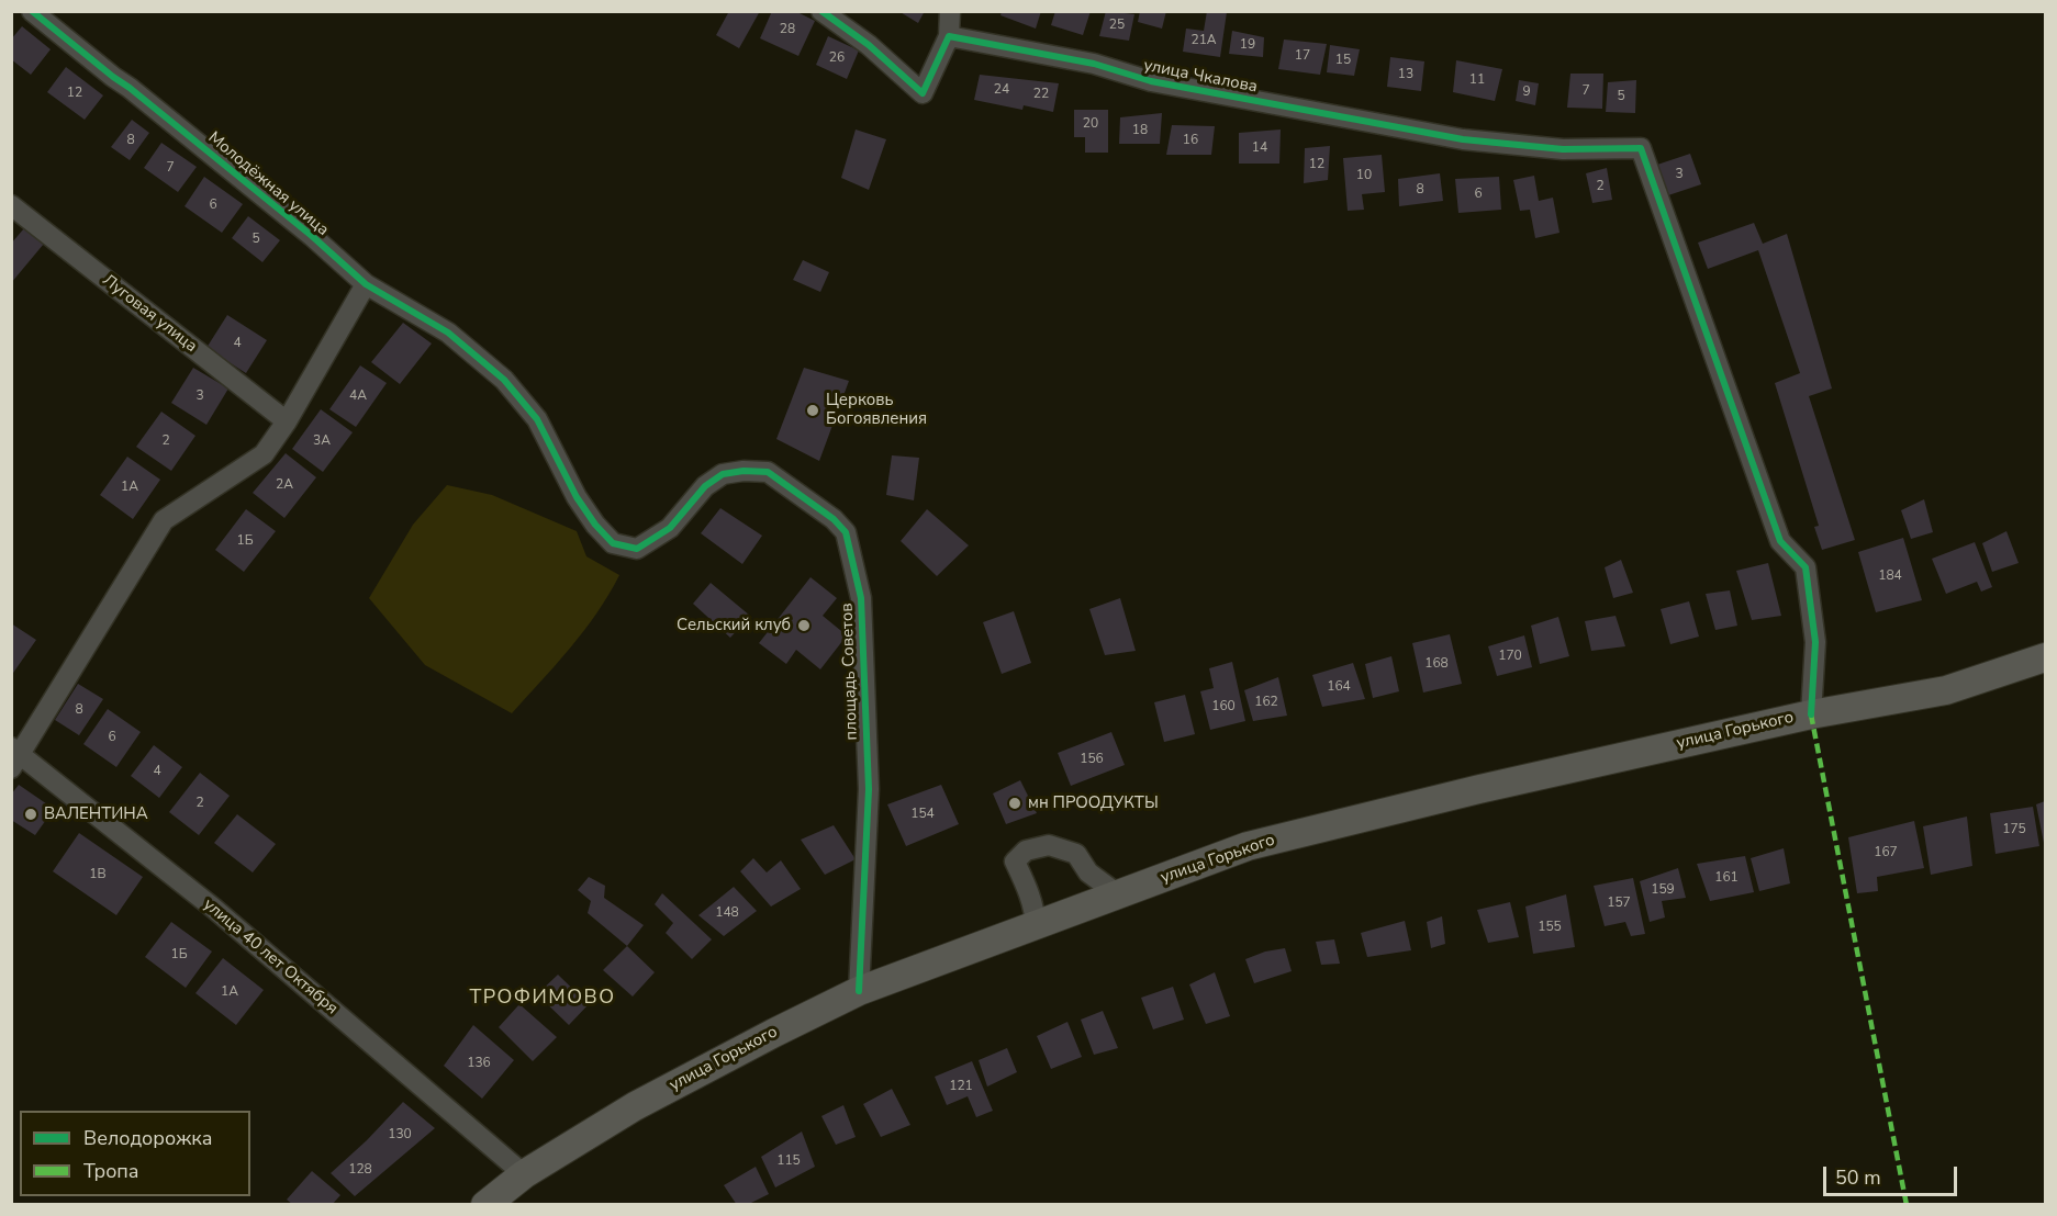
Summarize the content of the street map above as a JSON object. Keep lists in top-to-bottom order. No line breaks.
{"streets":{"main road":["улица Горького"],"street":["улица Чкалова","Молодёжная улица","Луговая улица","площадь Советов","улица 40 лет Октября"]},"crossings":[["улица Чкалова","улица Горького"],["Молодёжная улица","площадь Советов"],["площадь Советов","улица Горького"],["улица Горького","улица 40 лет Октября"]],"districts":["ТРОФИМОВО"],"places":["Церковь Богоявления","Сельский клуб","мн ПРООДУКТЫ","ВАЛЕНТИНА"],"house_numbers":["25","28","21А","19","17","26","15","13","11","24","7","9","12","22","5","20","18","8","16","14","12","7","3","10","2","8","6","6","5","4","3","4А","2","3А","2А","1А","1Б","184","170","168","164","162","160","8","6","156","4","2","154","175","167","1В","161","159","157","148","155","1Б","1А","136","121","130","115","128"],"legend":["Велодорожка","Тропа"],"scale_bar":"50 m"}
